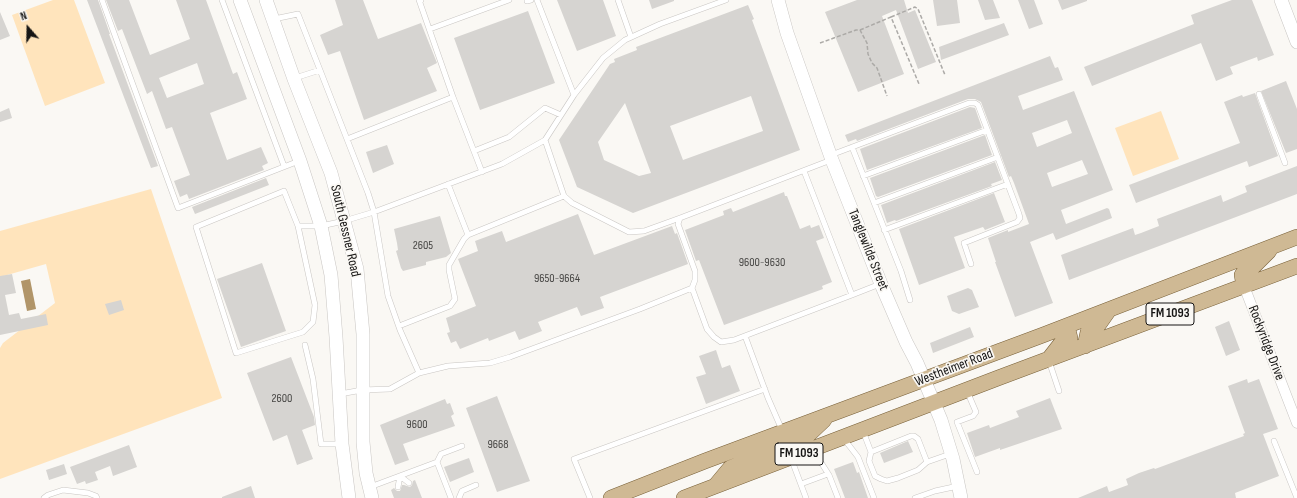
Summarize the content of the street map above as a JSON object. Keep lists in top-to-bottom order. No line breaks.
{"streets":{"main road":["South Gessner Road","Tanglewilde Street","FM 1093","Westheimer Road"],"street":["Rockyridge Drive"]},"crossings":[["Tanglewilde Street","Westheimer Road"],["Rockyridge Drive","Westheimer Road"]],"house_numbers":["2605","9600-9630","9650-9664","2600","9600","9668"],"north":"top"}
